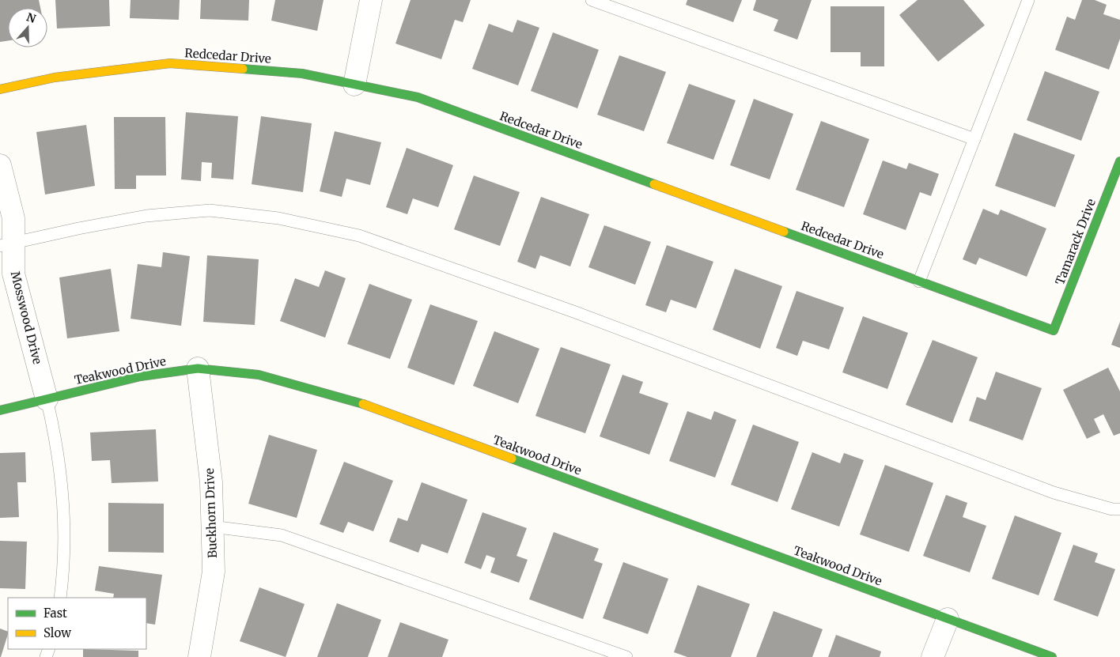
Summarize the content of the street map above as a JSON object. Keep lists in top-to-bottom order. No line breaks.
{"streets":{"street":["Redcedar Drive","Tamarack Drive","Mosswood Drive","Teakwood Drive","Buckhorn Drive"]},"crossings":[["Redcedar Drive","Tamarack Drive"],["Mosswood Drive","Teakwood Drive"],["Teakwood Drive","Buckhorn Drive"]],"legend":["Fast","Slow"],"north":"top"}
